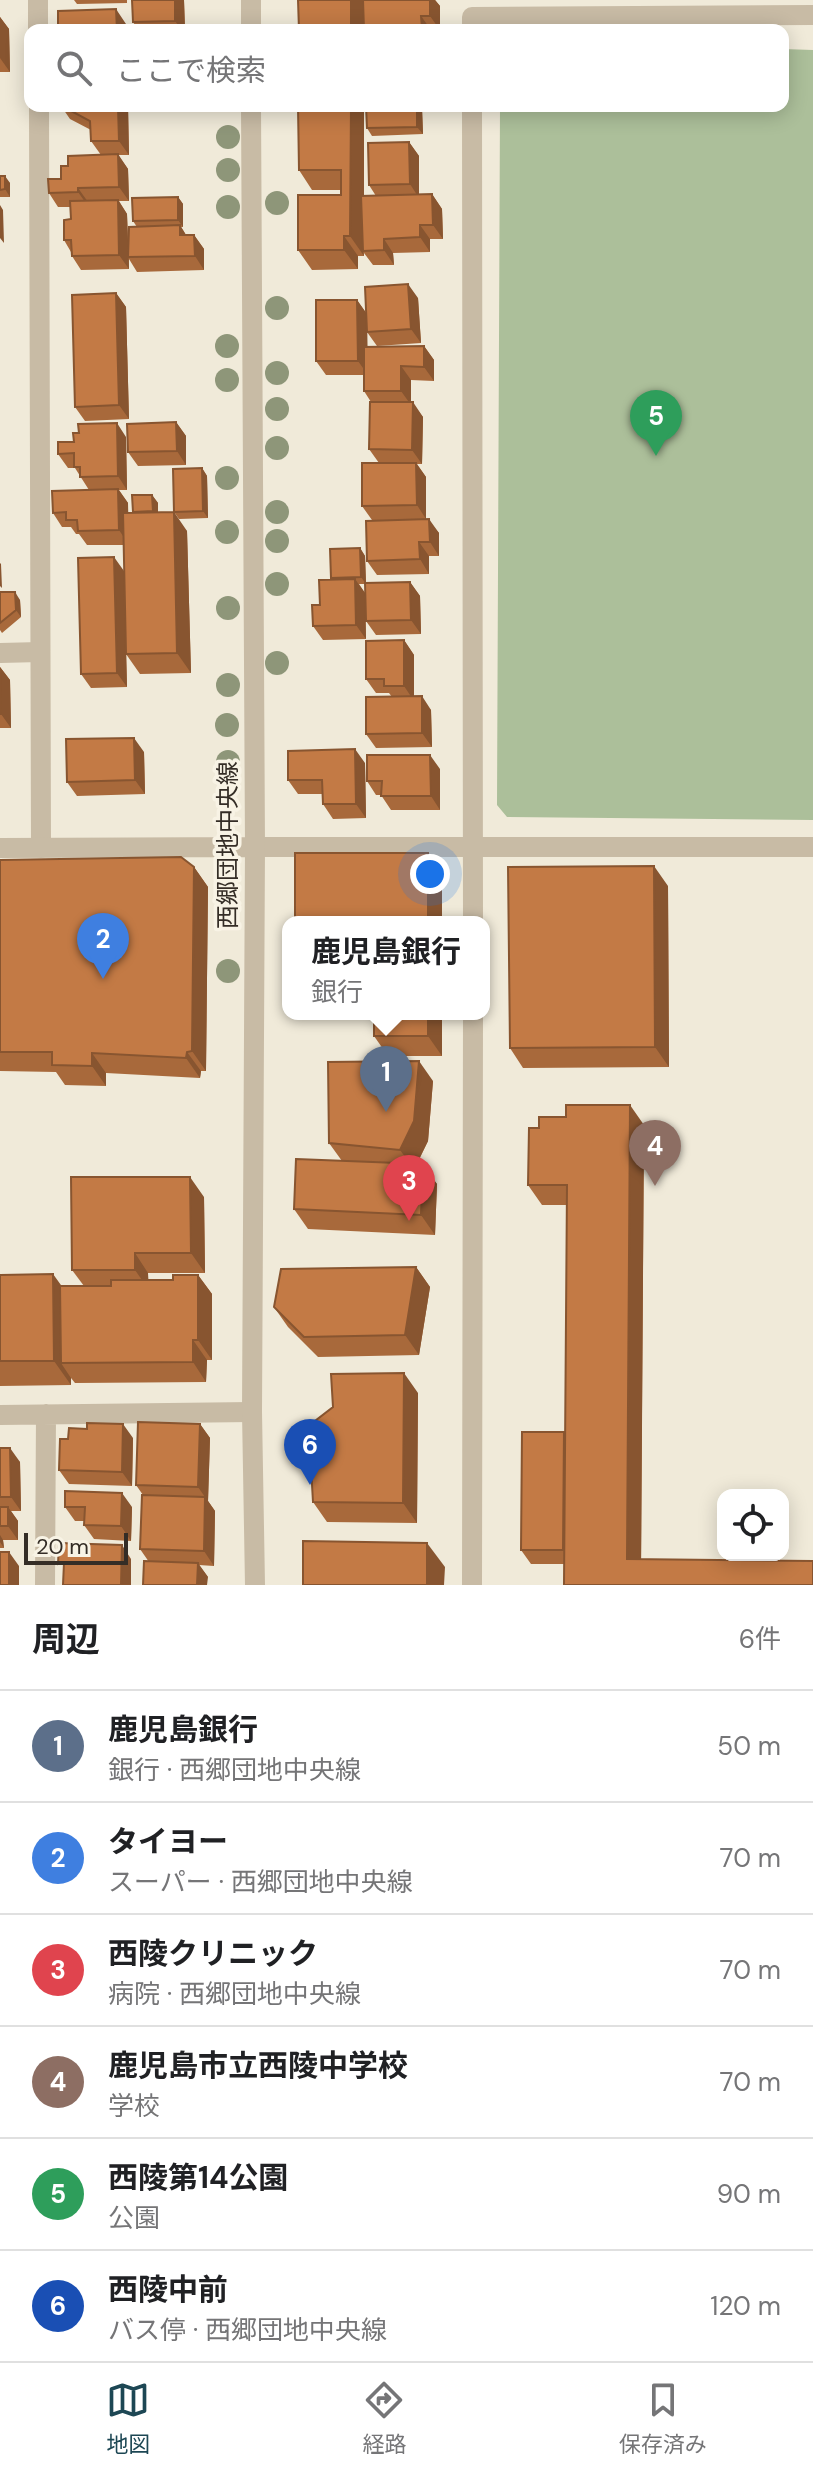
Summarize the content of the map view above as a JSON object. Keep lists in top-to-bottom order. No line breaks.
{"streets":{"street":["西郷団地中央線"]},"scale_bar":"20 m","page":{"search":"ここで検索","pins":["5","2","1","4","3","6"],"popup":["鹿児島銀行","銀行"],"scale":"20 m","heading":["周辺","6件"],"list":[{"mark":"1","name":"鹿児島銀行","note":"銀行 · 西郷団地中央線","value":"50 m"},{"mark":"2","name":"タイヨー","note":"スーパー · 西郷団地中央線","value":"70 m"},{"mark":"3","name":"西陵クリニック","note":"病院 · 西郷団地中央線","value":"70 m"},{"mark":"4","name":"鹿児島市立西陵中学校","note":"学校","value":"70 m"},{"mark":"5","name":"西陵第14公園","note":"公園","value":"90 m"},{"mark":"6","name":"西陵中前","note":"バス停 · 西郷団地中央線","value":"120 m"}],"nav":["地図","経路","保存済み"]}}
